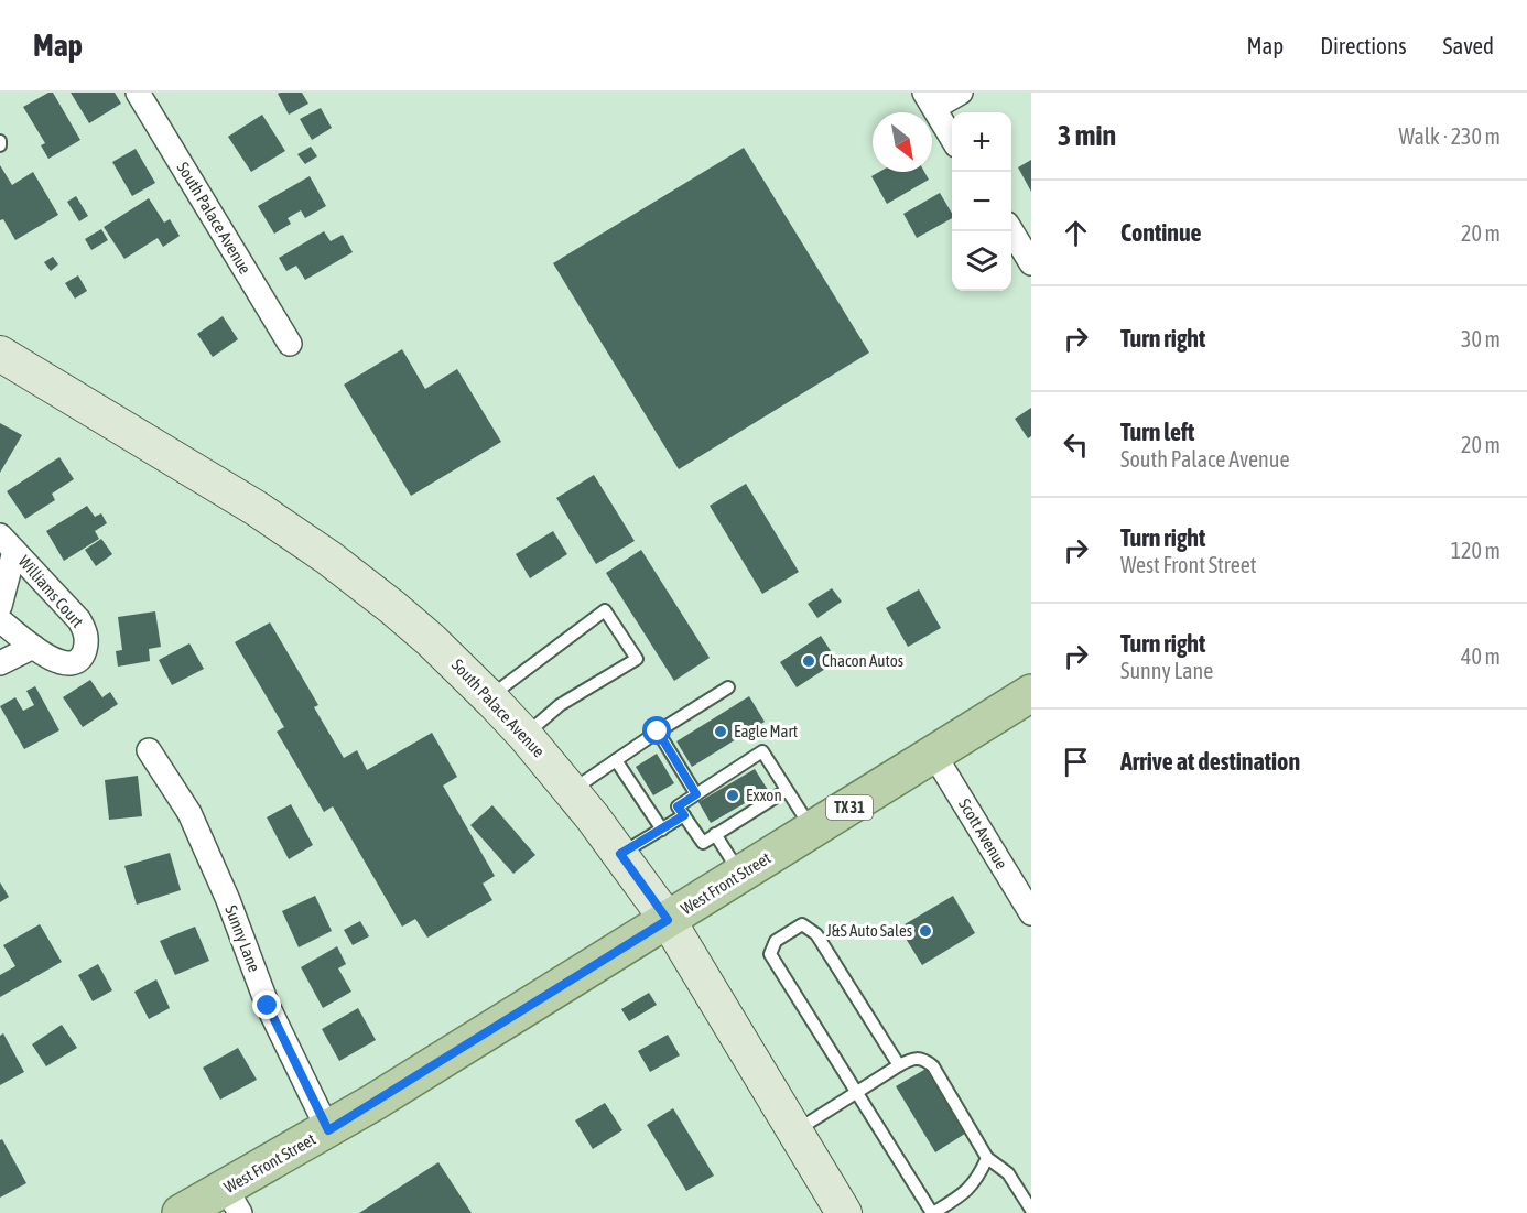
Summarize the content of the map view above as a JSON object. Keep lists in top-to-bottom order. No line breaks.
{"streets":{"main road":["South Palace Avenue","TX 31","West Front Street"],"street":["Williams Court","Scott Avenue","Sunny Lane"]},"crossings":[["South Palace Avenue","West Front Street"],["Scott Avenue","West Front Street"],["West Front Street","Sunny Lane"]],"places":["Chacon Autos","Eagle Mart","Exxon","J&S Auto Sales"],"north":"bottom right","page":{"header":"Map","nav":["Map","Directions","Saved"],"heading":["3 min","Walk · 230 m"],"map_buttons":["+","−"],"list":[["Continue","20 m"],["Turn right","30 m"],["Turn left","South Palace Avenue","20 m"],["Turn right","West Front Street","120 m"],["Turn right","Sunny Lane","40 m"],"Arrive at destination"]}}
